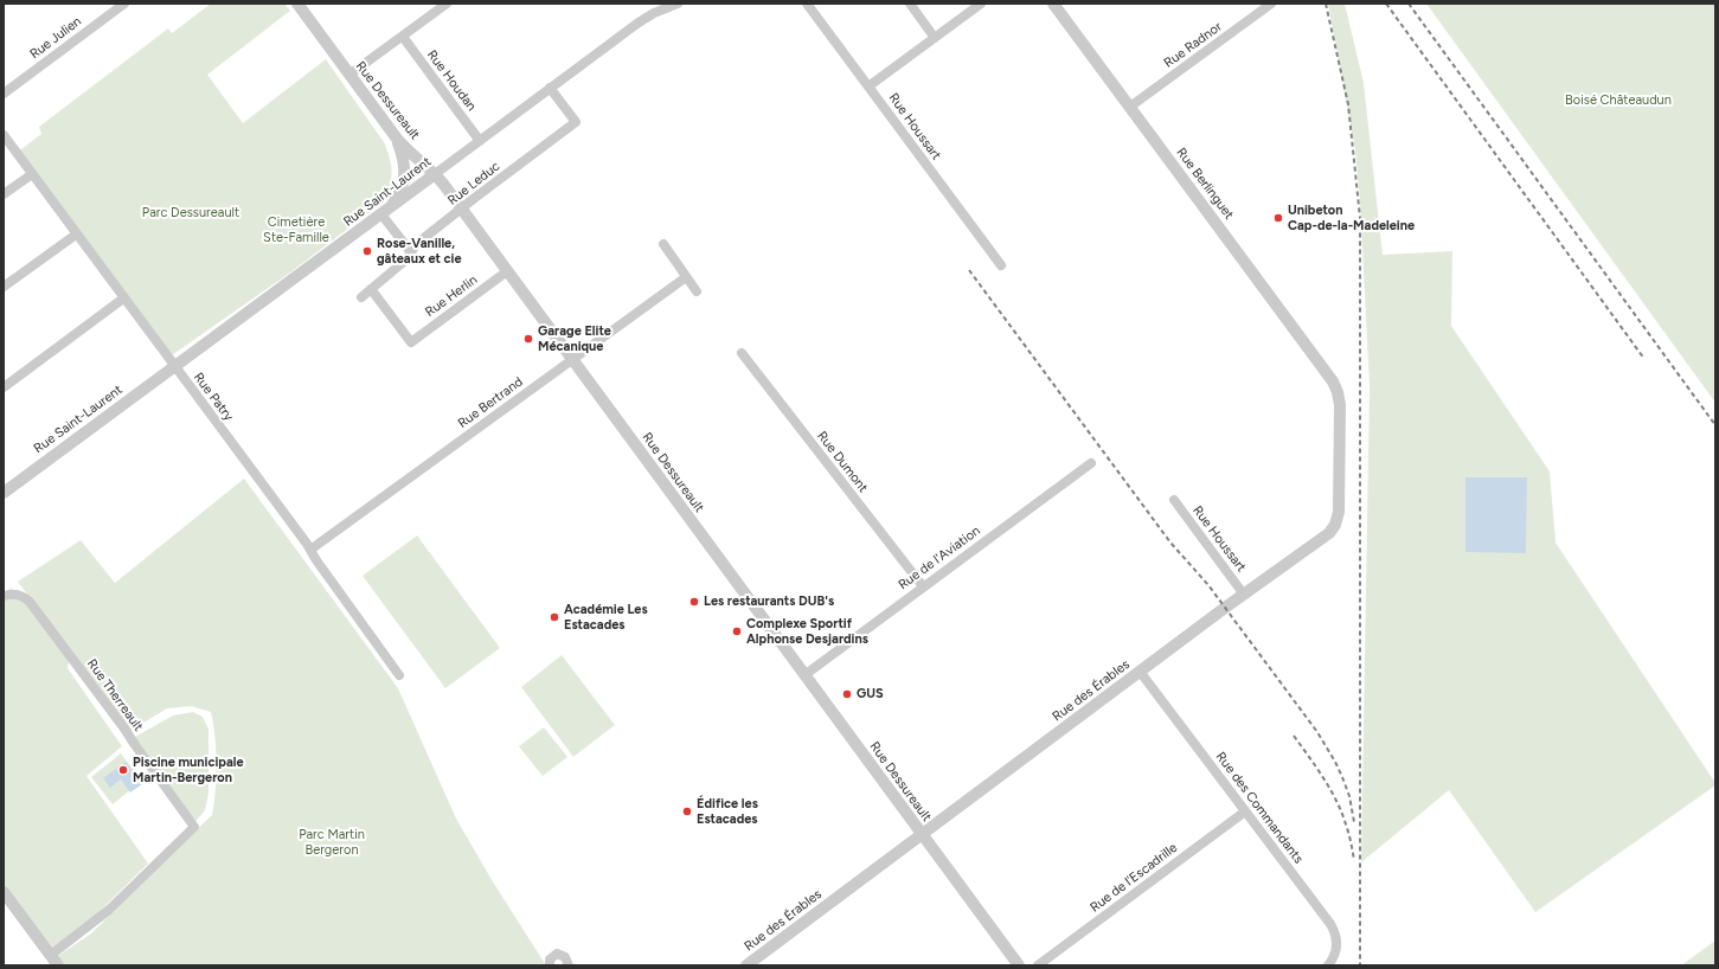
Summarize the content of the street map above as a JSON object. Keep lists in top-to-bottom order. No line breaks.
{"streets":{"street":["Rue Julien","Rue Radnor","Rue Houdan","Rue Dessureault","Rue Houssart","Rue Leduc","Rue Berlinguet","Rue Saint-Laurent","Rue Herlin","Rue Patry","Rue Bertrand","Rue Dumont","Rue de l'Aviation","Rue des Érables","Rue Therreault","Rue des Commandants","Rue de l'Escadrille"]},"crossings":[["Rue Radnor","Rue Berlinguet"],["Rue Houdan","Rue Saint-Laurent"],["Rue Dessureault","Rue Leduc"],["Rue Dessureault","Rue Saint-Laurent"],["Rue Dessureault","Rue Herlin"],["Rue Dessureault","Rue Bertrand"],["Rue Dessureault","Rue de l'Aviation"],["Rue Dessureault","Rue des Érables"],["Rue Houssart","Rue des Érables"],["Rue Leduc","Rue Saint-Laurent"],["Rue Leduc","Rue Herlin"],["Rue Berlinguet","Rue des Érables"],["Rue Saint-Laurent","Rue Patry"],["Rue Patry","Rue Bertrand"],["Rue Dumont","Rue de l'Aviation"],["Rue des Érables","Rue des Commandants"],["Rue des Commandants","Rue de l'Escadrille"]],"parks":["Boisé Châteaudun","Parc Dessureault","Cimetière Ste-Famille","Parc Martin Bergeron"],"places":["Unibeton Cap-de-la-Madeleine","Rose-Vanille, gâteaux et cie","Garage Elite Mécanique","Les restaurants DUB's","Académie Les Estacades","Complexe Sportif Alphonse Desjardins","GUS","Piscine municipale Martin-Bergeron","Édifice les Estacades"]}
